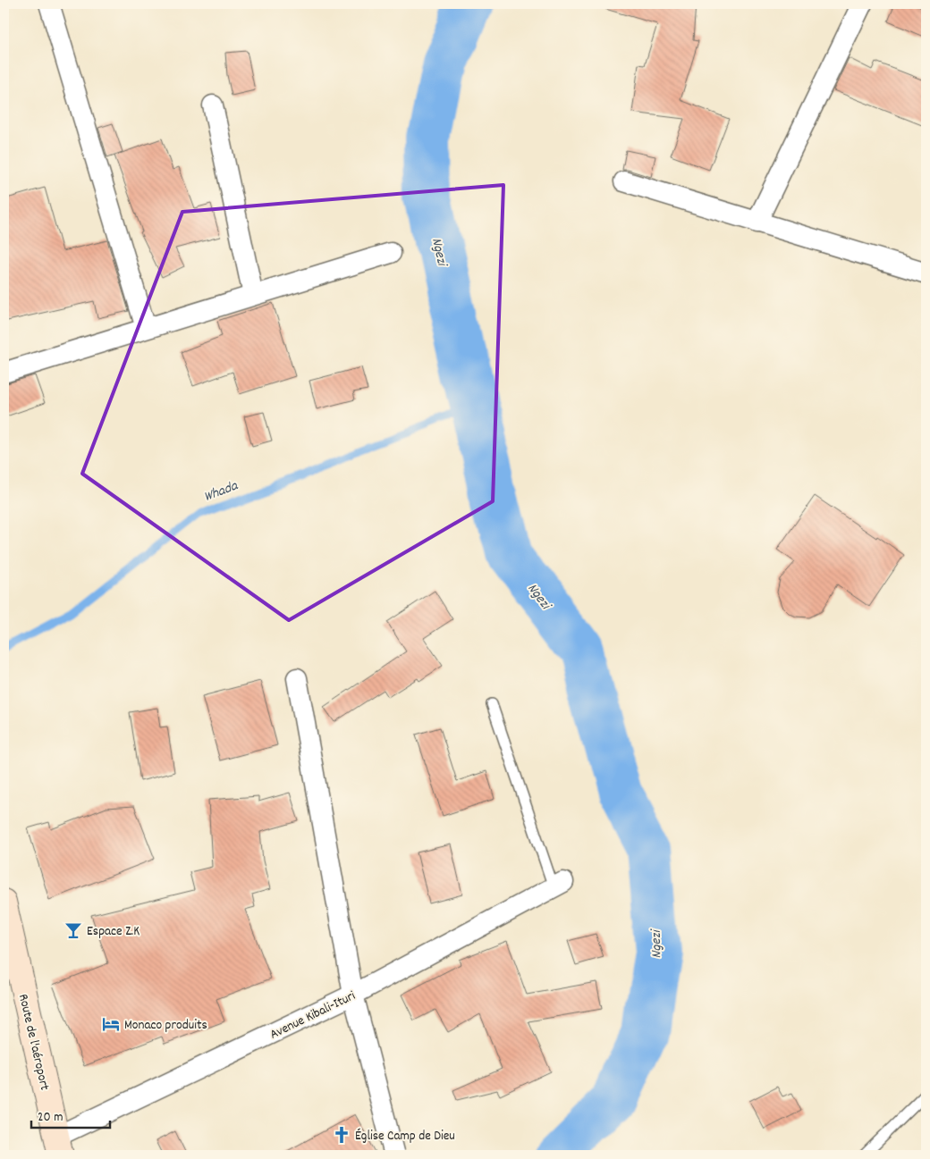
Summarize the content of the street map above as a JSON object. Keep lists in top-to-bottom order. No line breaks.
{"streets":{"street":["Avenue Kibali-Ituri","Route de l'aéroport"]},"crossings":[["Avenue Kibali-Ituri","Route de l'aéroport"]],"water":["Ngezi","Whada"],"places":{"bar":["Espace Z.K"],"hotel":["Monaco produits"],"church":["Église Camp de Dieu"]},"scale_bar":"20 m"}
